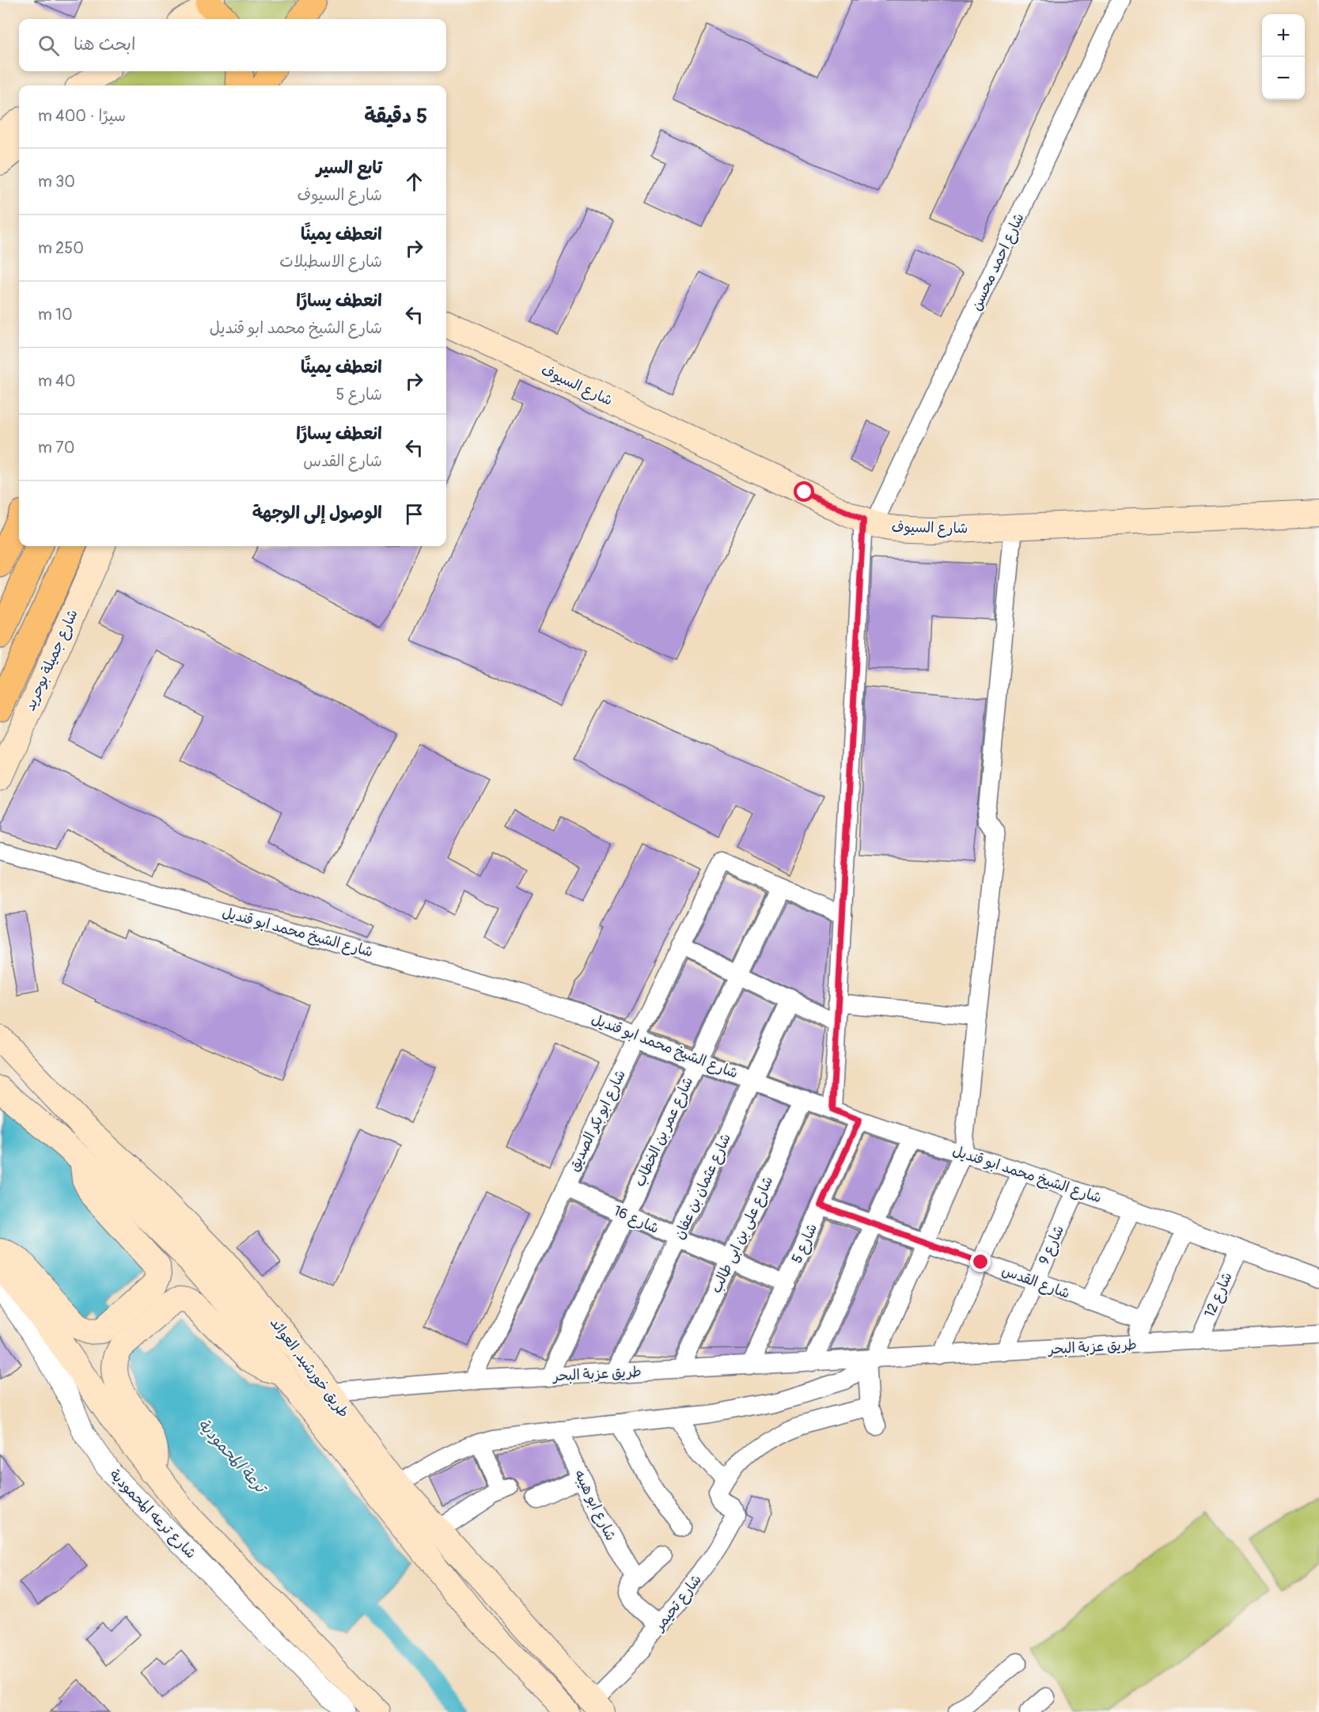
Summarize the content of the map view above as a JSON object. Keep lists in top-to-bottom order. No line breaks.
{"streets":{"main road":["شارع السيوف","شارع جميلة بوحريد","طريق خورشيد, العوائد"],"street":["شارع احمد محسن","شارع الشيخ محمد ابو قنديل","شارع ابو بكر الصديق","شارع عمر بن الخطاب","شارع عثمان بن عفان","شارع 16","شارع على بن ابى طالب","شارع 5","شارع 9","شارع القدس","شارع 12","طريق عزبة البحر","شارع ابو هيبه","شارع ترعه المحمودية","شارع تحيمر"]},"crossings":[["شارع احمد محسن","شارع السيوف"],["شارع الشيخ محمد ابو قنديل","شارع ابو بكر الصديق"],["شارع الشيخ محمد ابو قنديل","شارع عمر بن الخطاب"],["شارع الشيخ محمد ابو قنديل","شارع عثمان بن عفان"],["شارع الشيخ محمد ابو قنديل","شارع على بن ابى طالب"],["شارع الشيخ محمد ابو قنديل","شارع 5"],["شارع الشيخ محمد ابو قنديل","شارع 9"],["شارع الشيخ محمد ابو قنديل","شارع 12"],["شارع ابو بكر الصديق","شارع عمر بن الخطاب"],["شارع ابو بكر الصديق","شارع 16"],["شارع ابو بكر الصديق","طريق عزبة البحر"],["شارع عمر بن الخطاب","شارع 16"],["شارع عمر بن الخطاب","طريق عزبة البحر"],["شارع عثمان بن عفان","شارع 16"],["شارع عثمان بن عفان","طريق عزبة البحر"],["شارع 16","شارع على بن ابى طالب"],["شارع 16","شارع 5"],["شارع على بن ابى طالب","طريق عزبة البحر"],["شارع 5","شارع القدس"],["شارع 5","طريق عزبة البحر"],["شارع 9","شارع القدس"],["شارع 9","طريق عزبة البحر"],["شارع 12","طريق عزبة البحر"],["طريق عزبة البحر","طريق خورشيد, العوائد"],["طريق خورشيد, العوائد","شارع تحيمر"]],"water":["ترعة المحمودية"],"page":{"map_buttons":["+","−"],"search":"ابحث هنا","heading":["5 دقيقة","سيرًا · 400 m"],"list":[["تابع السير","شارع السيوف","30 m"],["انعطف يمينًا","شارع الاسطبلات","250 m"],["انعطف يسارًا","شارع الشيخ محمد ابو قنديل","10 m"],["انعطف يمينًا","شارع 5","40 m"],["انعطف يسارًا","شارع القدس","70 m"],"الوصول إلى الوجهة"]}}
